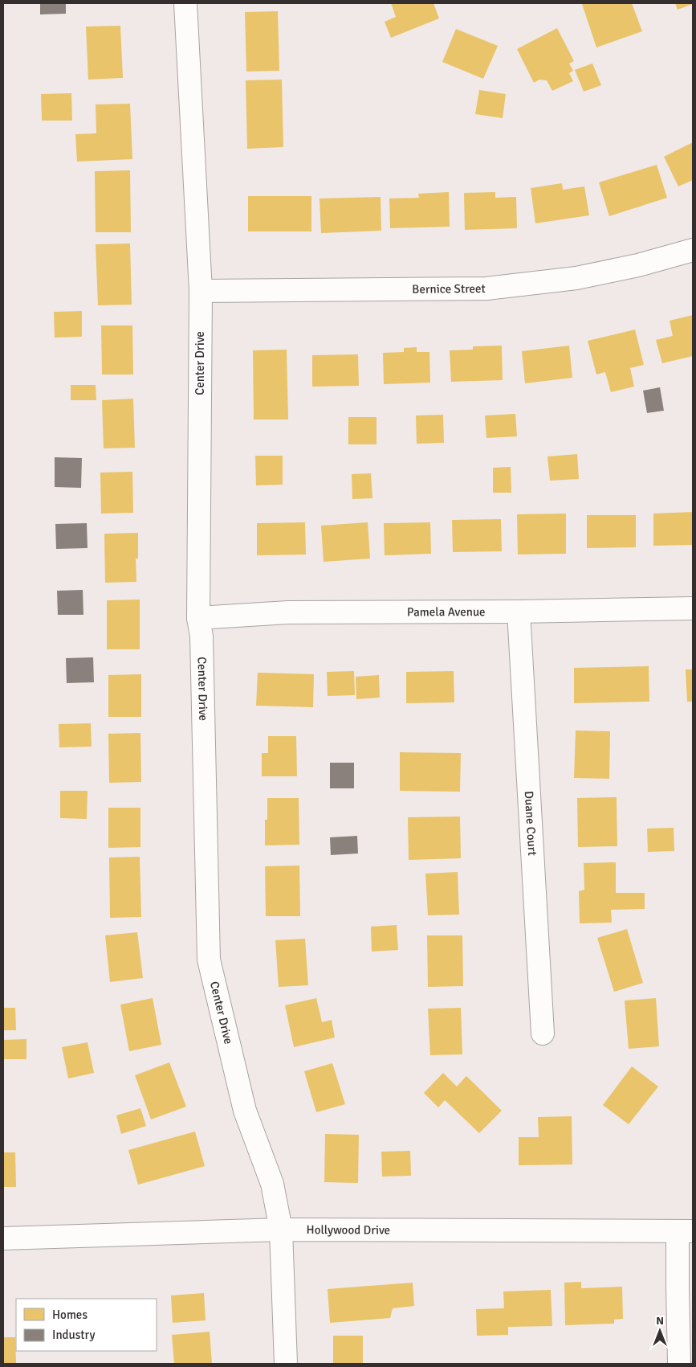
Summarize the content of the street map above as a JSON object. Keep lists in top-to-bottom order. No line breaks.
{"streets":{"street":["Bernice Street","Center Drive","Pamela Avenue","Duane Court","Hollywood Drive"]},"crossings":[["Bernice Street","Center Drive"],["Center Drive","Pamela Avenue"],["Center Drive","Hollywood Drive"],["Pamela Avenue","Duane Court"]],"legend":["Homes","Industry"],"north":"top"}
